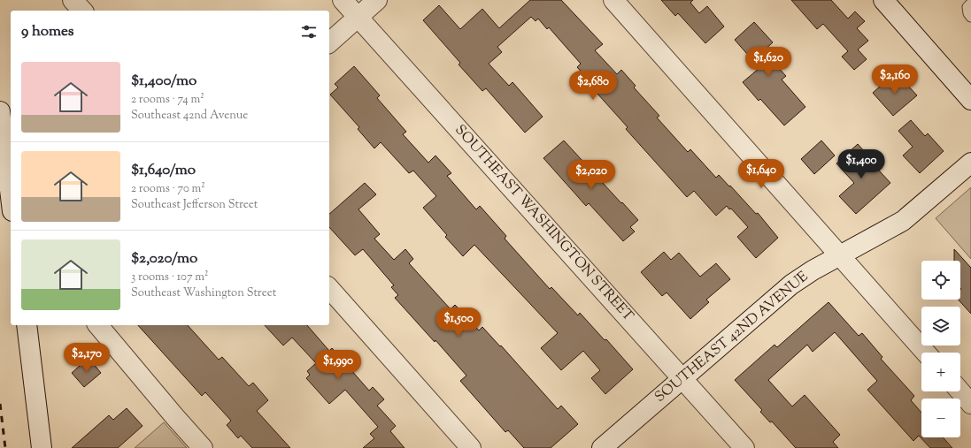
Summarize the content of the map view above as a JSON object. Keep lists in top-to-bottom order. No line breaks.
{"streets":{"street":["SOUTHEAST WASHINGTON STREET","SOUTHEAST 42ND AVENUE"]},"crossings":[["SOUTHEAST WASHINGTON STREET","SOUTHEAST 42ND AVENUE"]],"page":{"heading":"9 homes","price":["$1,620","$2,160","$2,680","$1,400","$1,640","$2,020","$1,500","$2,170","$1,990"],"list":[{"name":"$1,400/mo","note":"2 rooms · 74 m² · Southeast 42nd Avenue"},{"name":"$1,640/mo","note":"2 rooms · 70 m² · Southeast Jefferson Street"},{"name":"$2,020/mo","note":"3 rooms · 107 m² · Southeast Washington Street"}],"map_buttons":["+","−"]}}
